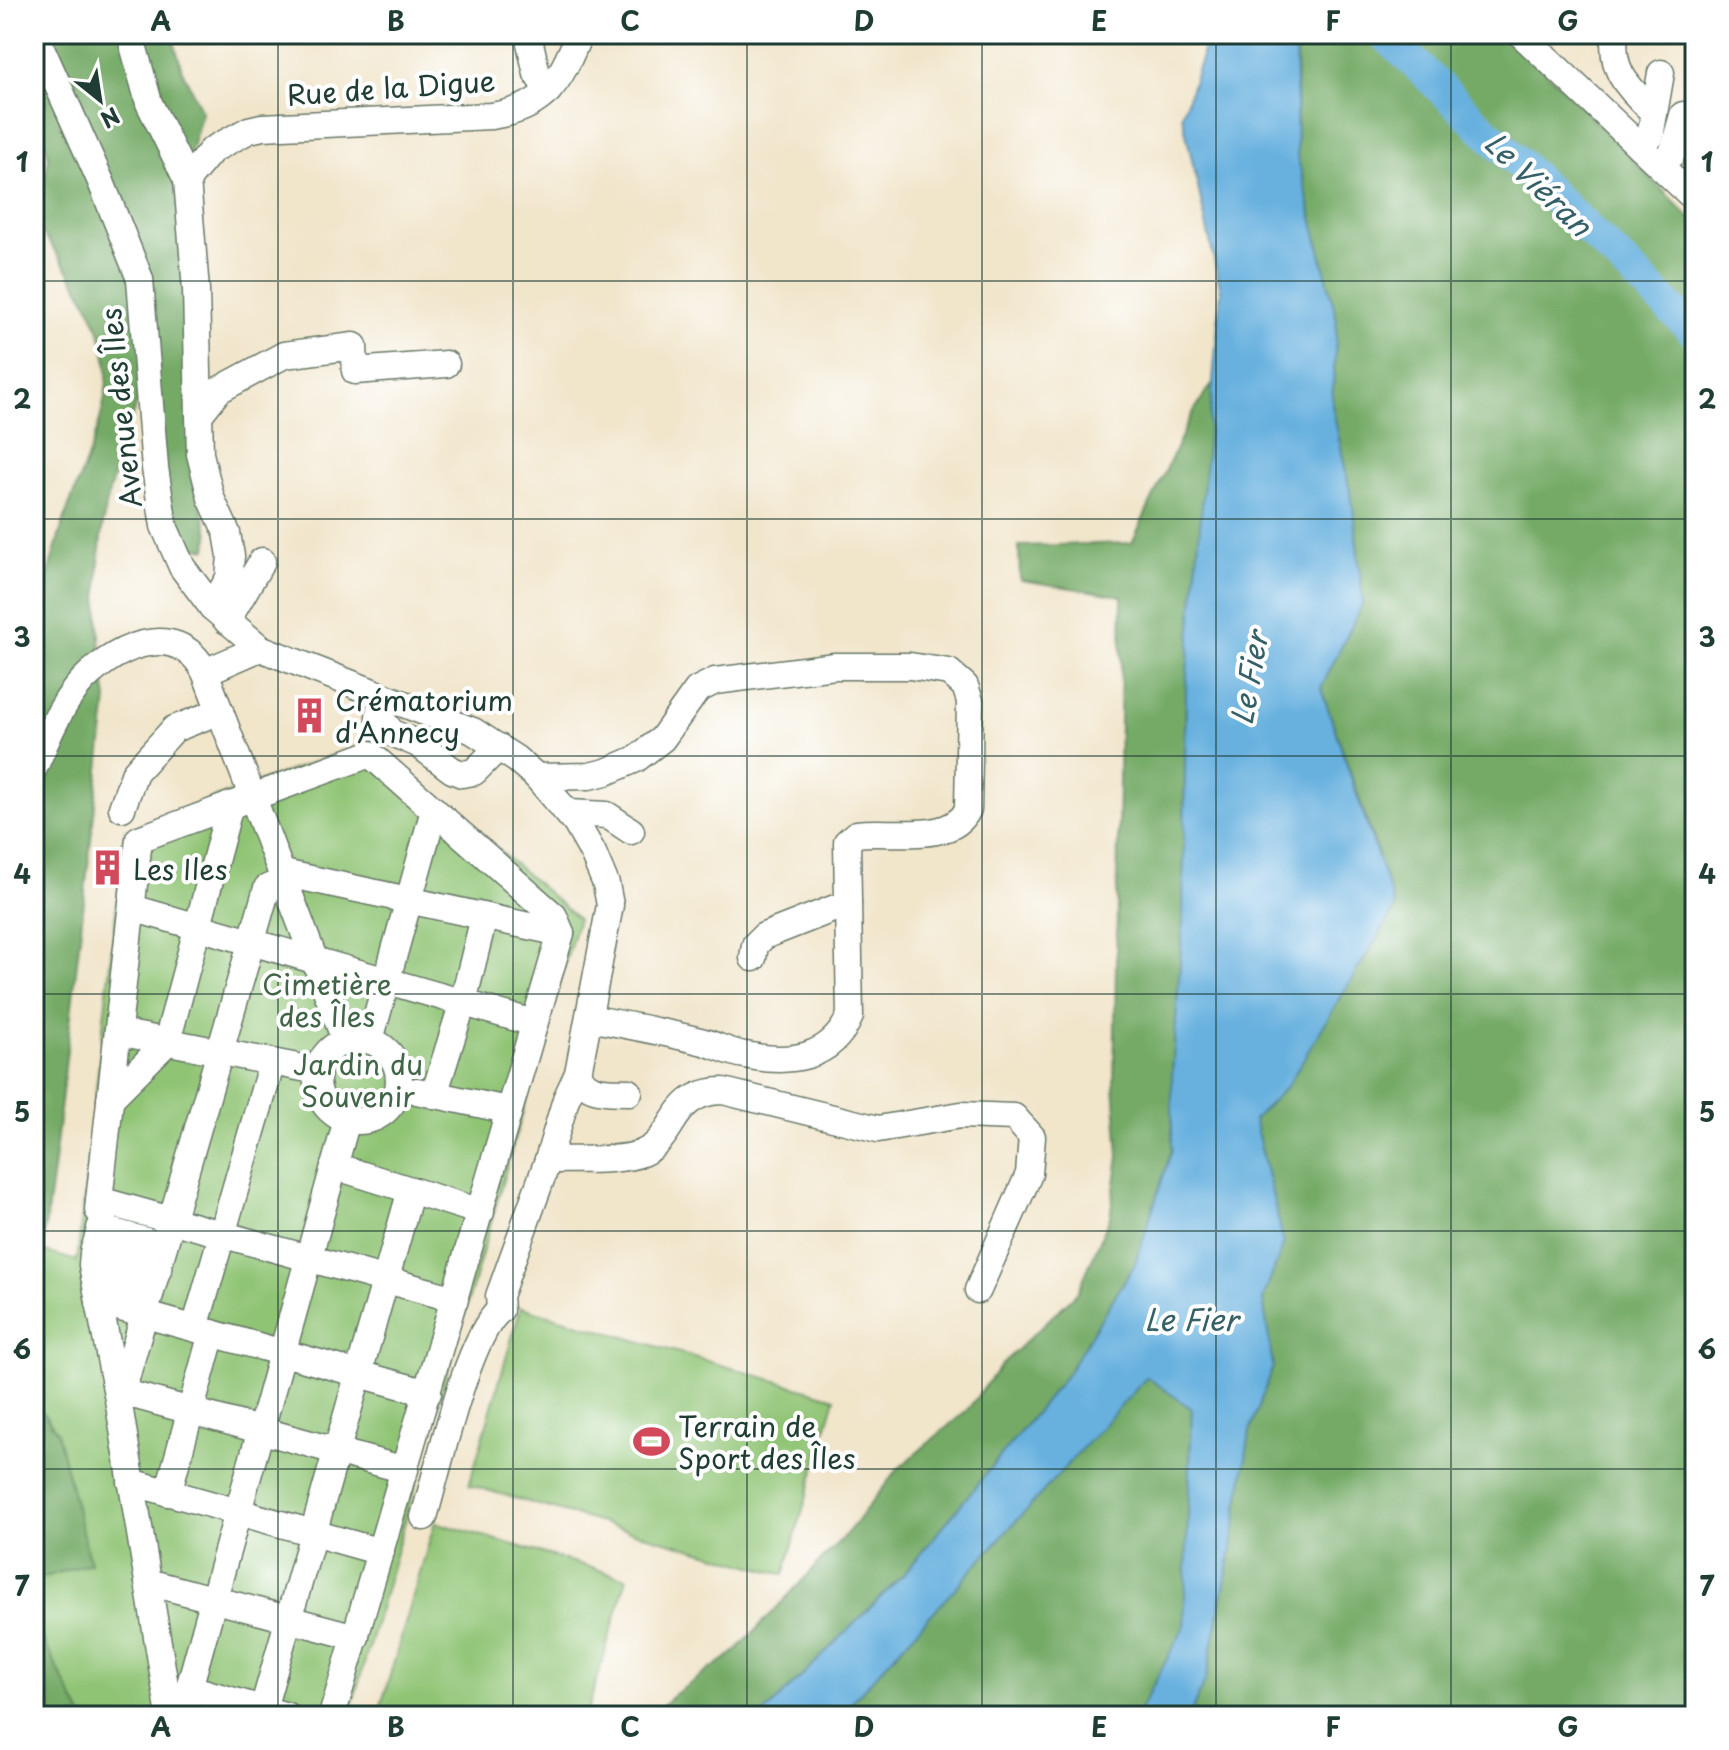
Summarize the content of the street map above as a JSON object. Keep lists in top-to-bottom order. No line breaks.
{"streets":{"street":["Rue de la Digue","Avenue des Îles"]},"water":["Le Viéran","Le Fier"],"parks":["Cimetière des Îles","Jardin du Souvenir"],"places":{"building":["Crématorium d'Annecy","Les Iles"],"sports":["Terrain de Sport des Îles"]},"north":"bottom right","grid":{"columns":["A","B","C","D","E","F","G"],"rows":["1","2","3","4","5","6","7"]}}
